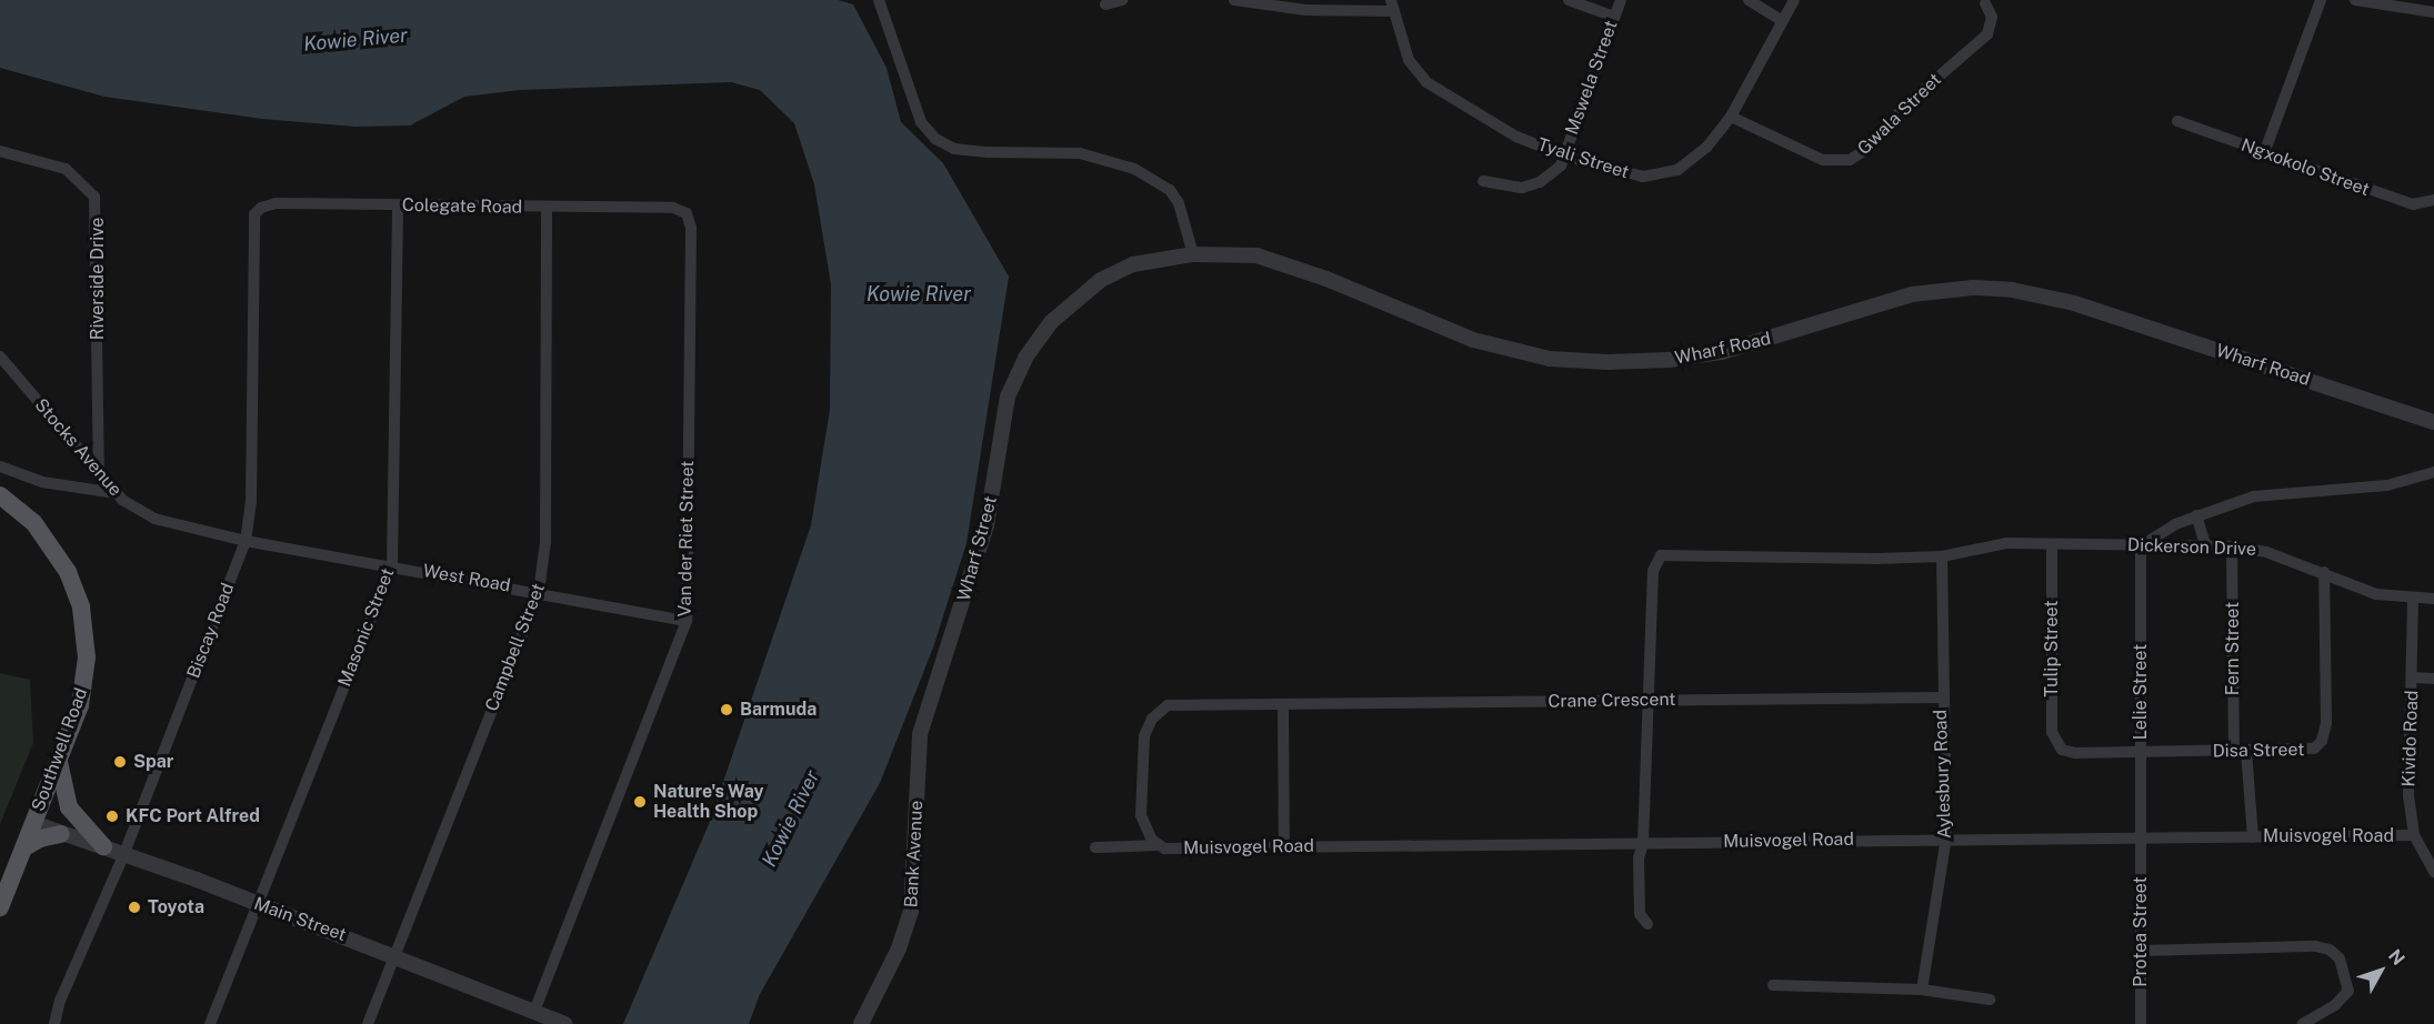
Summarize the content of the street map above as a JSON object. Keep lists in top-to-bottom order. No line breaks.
{"streets":{"main road":["Southwell Road"],"street":["Mswela Street","Gwala Street","Tyali Street","Ngxokolo Street","Colegate Road","Riverside Drive","Wharf Road","Stocks Avenue","Van der Riet Street","Dickerson Drive","Wharf Street","West Road","Masonic Street","Biscay Road","Campbell Street","Tulip Street","Fern Street","Lelie Street","Crane Crescent","Kivido Road","Disa Street","Aylesbury Road","Muisvogel Road","Bank Avenue","Main Street","Protea Street"]},"crossings":[["Mswela Street","Tyali Street"],["Gwala Street","Tyali Street"],["Colegate Road","Van der Riet Street"],["Colegate Road","Masonic Street"],["Colegate Road","Biscay Road"],["Colegate Road","Campbell Street"],["Riverside Drive","Stocks Avenue"],["Wharf Road","Wharf Street"],["Stocks Avenue","West Road"],["Stocks Avenue","Biscay Road"],["Van der Riet Street","West Road"],["Van der Riet Street","Main Street"],["Dickerson Drive","Tulip Street"],["Dickerson Drive","Fern Street"],["Dickerson Drive","Lelie Street"],["Dickerson Drive","Crane Crescent"],["Dickerson Drive","Kivido Road"],["Dickerson Drive","Disa Street"],["Dickerson Drive","Aylesbury Road"],["Wharf Street","Bank Avenue"],["West Road","Masonic Street"],["West Road","Biscay Road"],["West Road","Campbell Street"],["Masonic Street","Main Street"],["Biscay Road","Main Street"],["Campbell Street","Main Street"],["Tulip Street","Disa Street"],["Fern Street","Disa Street"],["Fern Street","Muisvogel Road"],["Lelie Street","Disa Street"],["Lelie Street","Muisvogel Road"],["Lelie Street","Protea Street"],["Crane Crescent","Aylesbury Road"],["Crane Crescent","Muisvogel Road"],["Kivido Road","Muisvogel Road"],["Southwell Road","Main Street"],["Aylesbury Road","Muisvogel Road"],["Muisvogel Road","Protea Street"]],"water":["Kowie River"],"places":["Barmuda","Spar","Nature's Way Health Shop","KFC Port Alfred","Toyota"],"north":"top right"}
